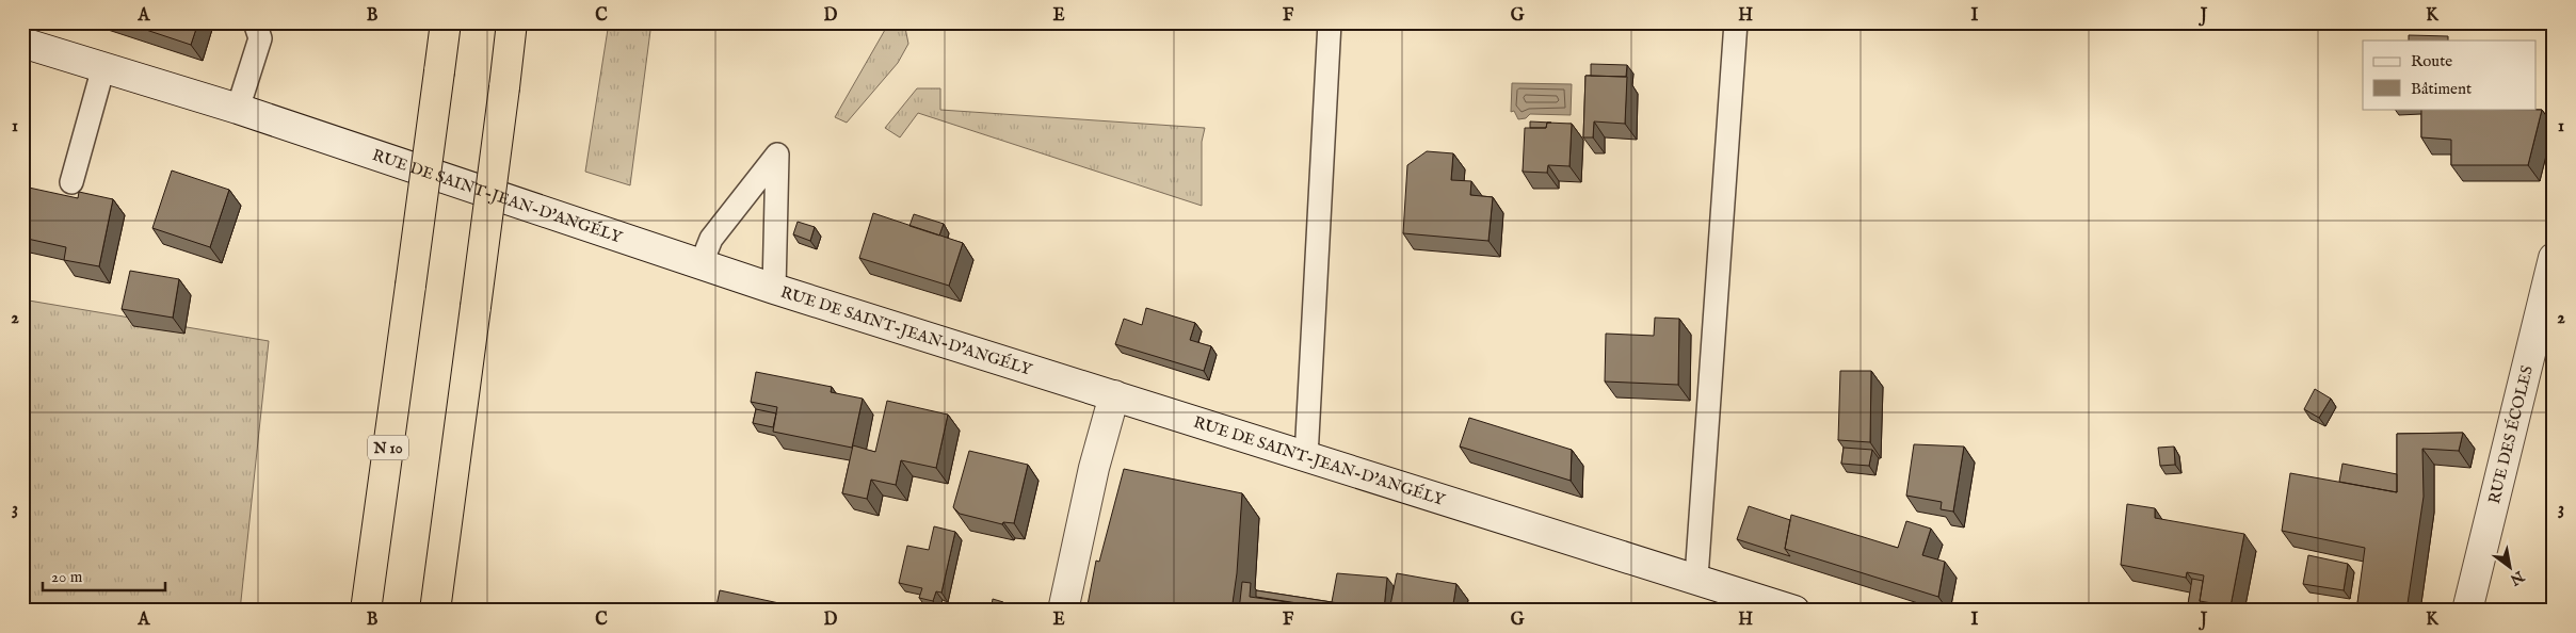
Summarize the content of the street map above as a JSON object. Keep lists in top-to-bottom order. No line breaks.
{"streets":{"highway":["N 10"],"main road":["RUE DE SAINT-JEAN-D'ANGÉLY","RUE DES ÉCOLES"]},"legend":["Route","Bâtiment"],"scale_bar":"20 m","north":"bottom right","grid":{"columns":["A","B","C","D","E","F","G","H","I","J","K"],"rows":["1","2","3"]}}
